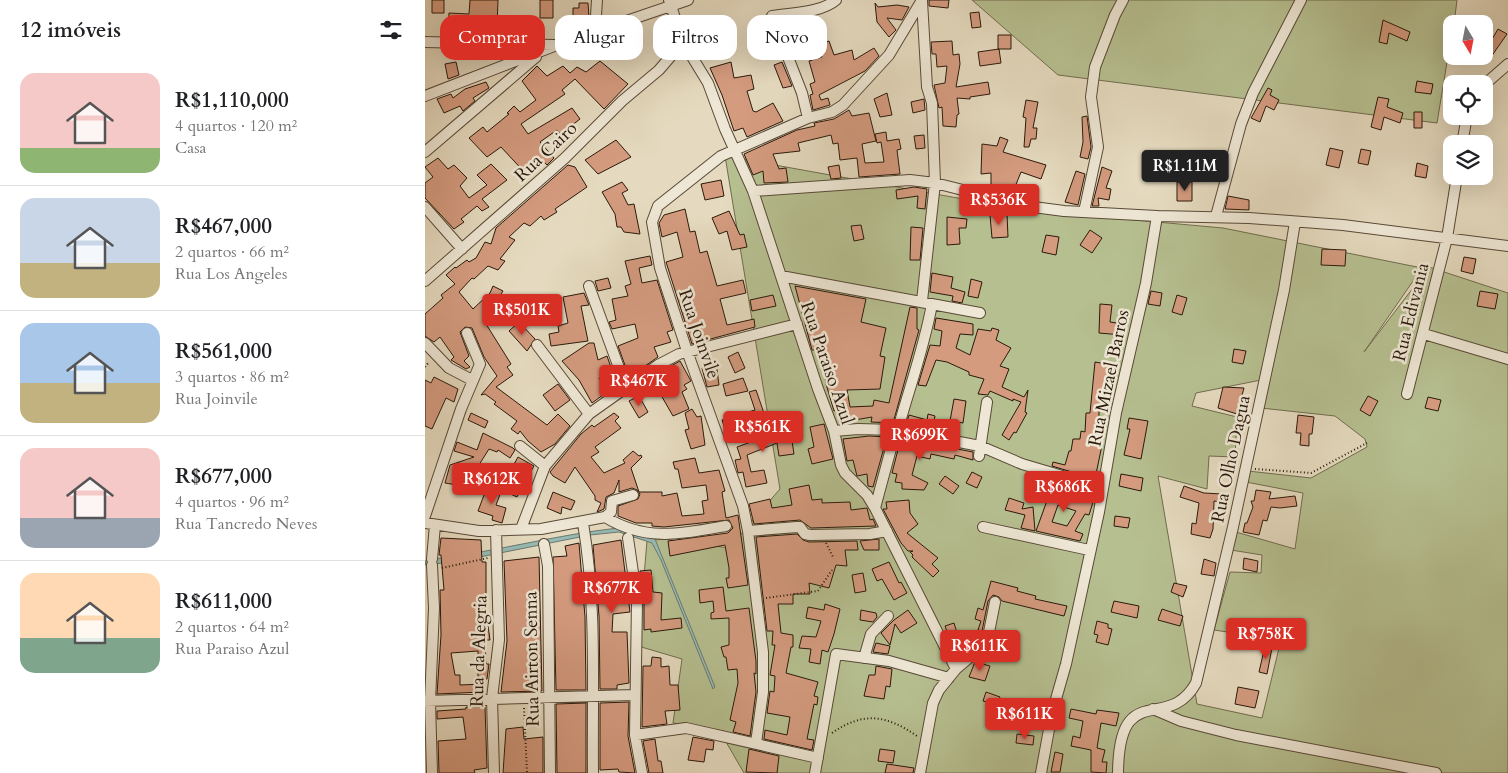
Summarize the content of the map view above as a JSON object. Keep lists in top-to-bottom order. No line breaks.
{"streets":{"street":["Rua Cairo","Rua Edivania","Rua Joinvile","Rua Paraiso Azul","Rua Mizael Barros","Rua Olho Dagua","Rua da Alegria","Rua Airton Senna"]},"crossings":[["Rua Joinvile","Rua Paraiso Azul"]],"north":"bottom","page":{"heading":"12 imóveis","chip":["Comprar","Alugar","Filtros","Novo"],"list":[{"name":"R$1,110,000","note":"4 quartos · 120 m² · Casa"},{"name":"R$467,000","note":"2 quartos · 66 m² · Rua Los Angeles"},{"name":"R$561,000","note":"3 quartos · 86 m² · Rua Joinvile"},{"name":"R$677,000","note":"4 quartos · 96 m² · Rua Tancredo Neves"},{"name":"R$611,000","note":"2 quartos · 64 m² · Rua Paraiso Azul"}],"price":["R$1.11M","R$536K","R$501K","R$467K","R$561K","R$699K","R$612K","R$686K","R$677K","R$758K","R$611K","R$611K"]}}
